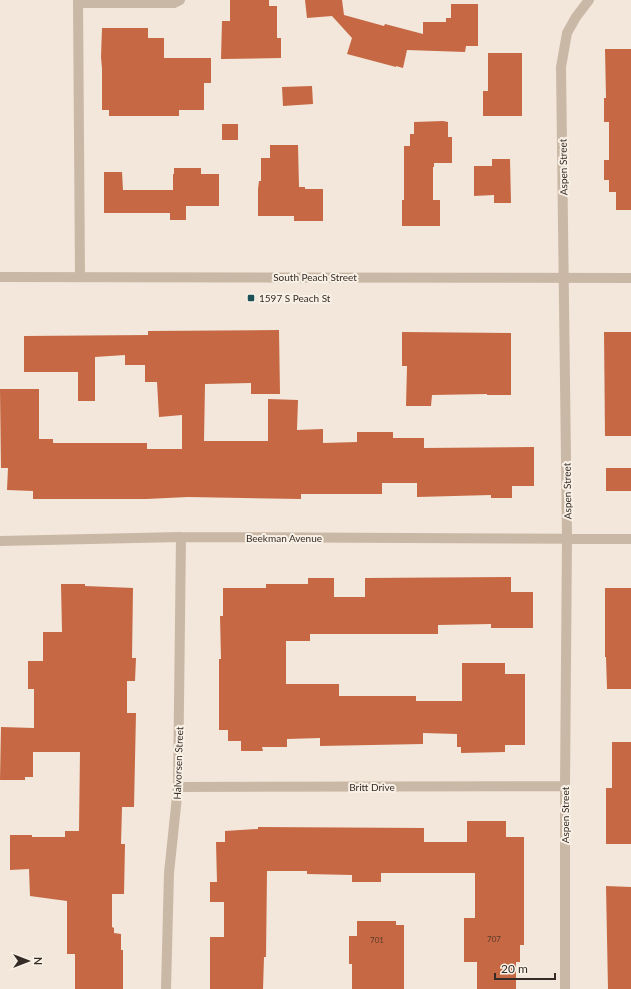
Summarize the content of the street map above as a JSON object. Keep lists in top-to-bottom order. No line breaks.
{"streets":{"street":["Aspen Street","South Peach Street","Beekman Avenue","Halvorsen Street","Britt Drive"]},"crossings":[["Aspen Street","South Peach Street"],["Aspen Street","Beekman Avenue"],["Aspen Street","Britt Drive"],["Beekman Avenue","Halvorsen Street"],["Halvorsen Street","Britt Drive"]],"places":{"transit":["1597 S Peach St"]},"house_numbers":["707","701"],"scale_bar":"20 m","north":"right"}
